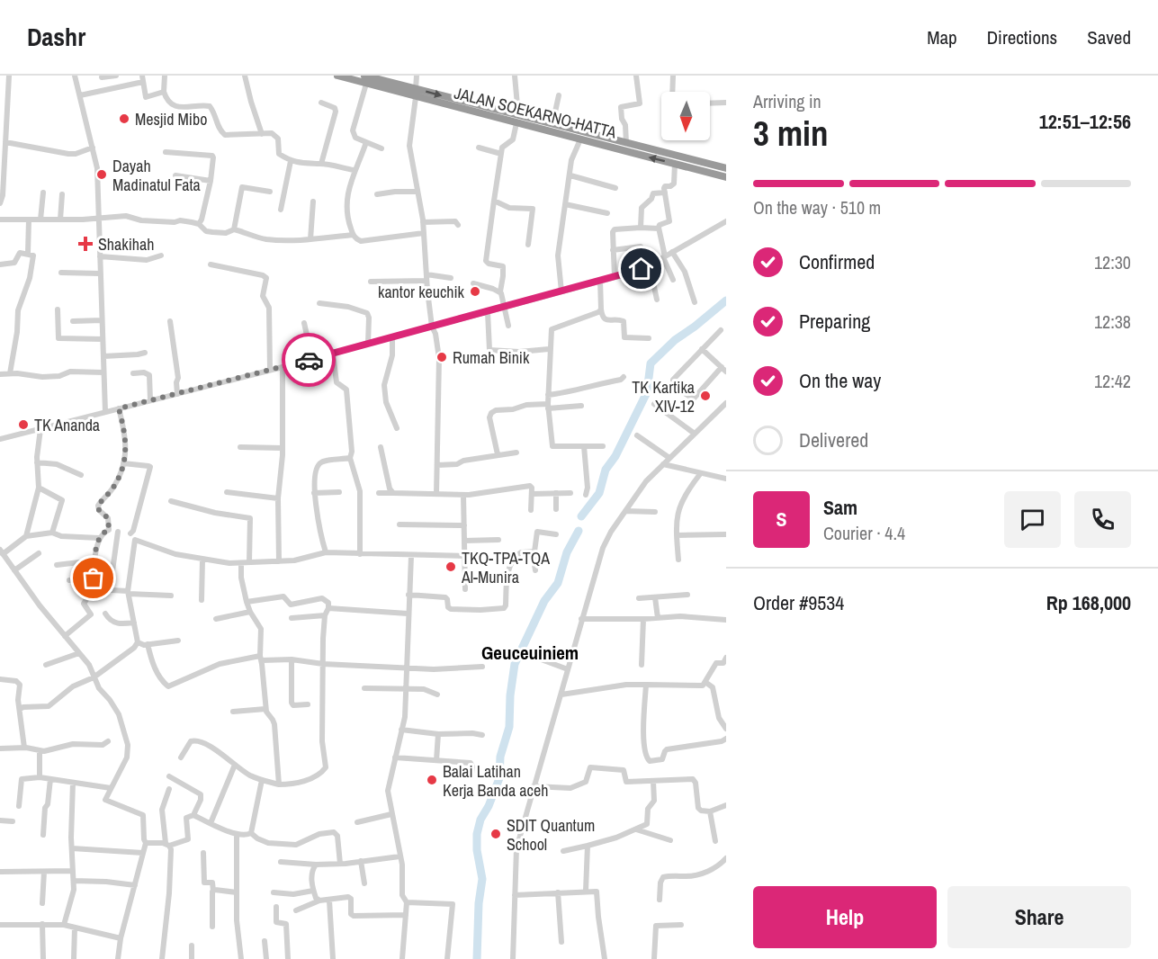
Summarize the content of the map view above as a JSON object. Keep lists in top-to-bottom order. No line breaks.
{"streets":{"highway":["JALAN SOEKARNO-HATTA"]},"districts":["Geuceuiniem"],"places":{"other":["Mesjid Mibo","Dayah Madinatul Fata","kantor keuchik","Rumah Binik","TK Kartika XIV-12","TK Ananda","TKQ-TPA-TQA Al-Munira","Balai Latihan Kerja Banda aceh","SDIT Quantum School"],"health":["Shakihah"]},"north":"bottom","page":{"header":"Dashr","nav":["Map","Directions","Saved"],"heading":["3 min","Arriving in","12:51–12:56"],"panel":["Sam","Courier · 4.4","Order #9534","Rp 168,000"],"bar":"On the way · 510 m","list":[["Confirmed","12:30"],["Preparing","12:38"],["On the way","12:42"],"Delivered"],"round":"S","buttons":["Help","Share"]}}
